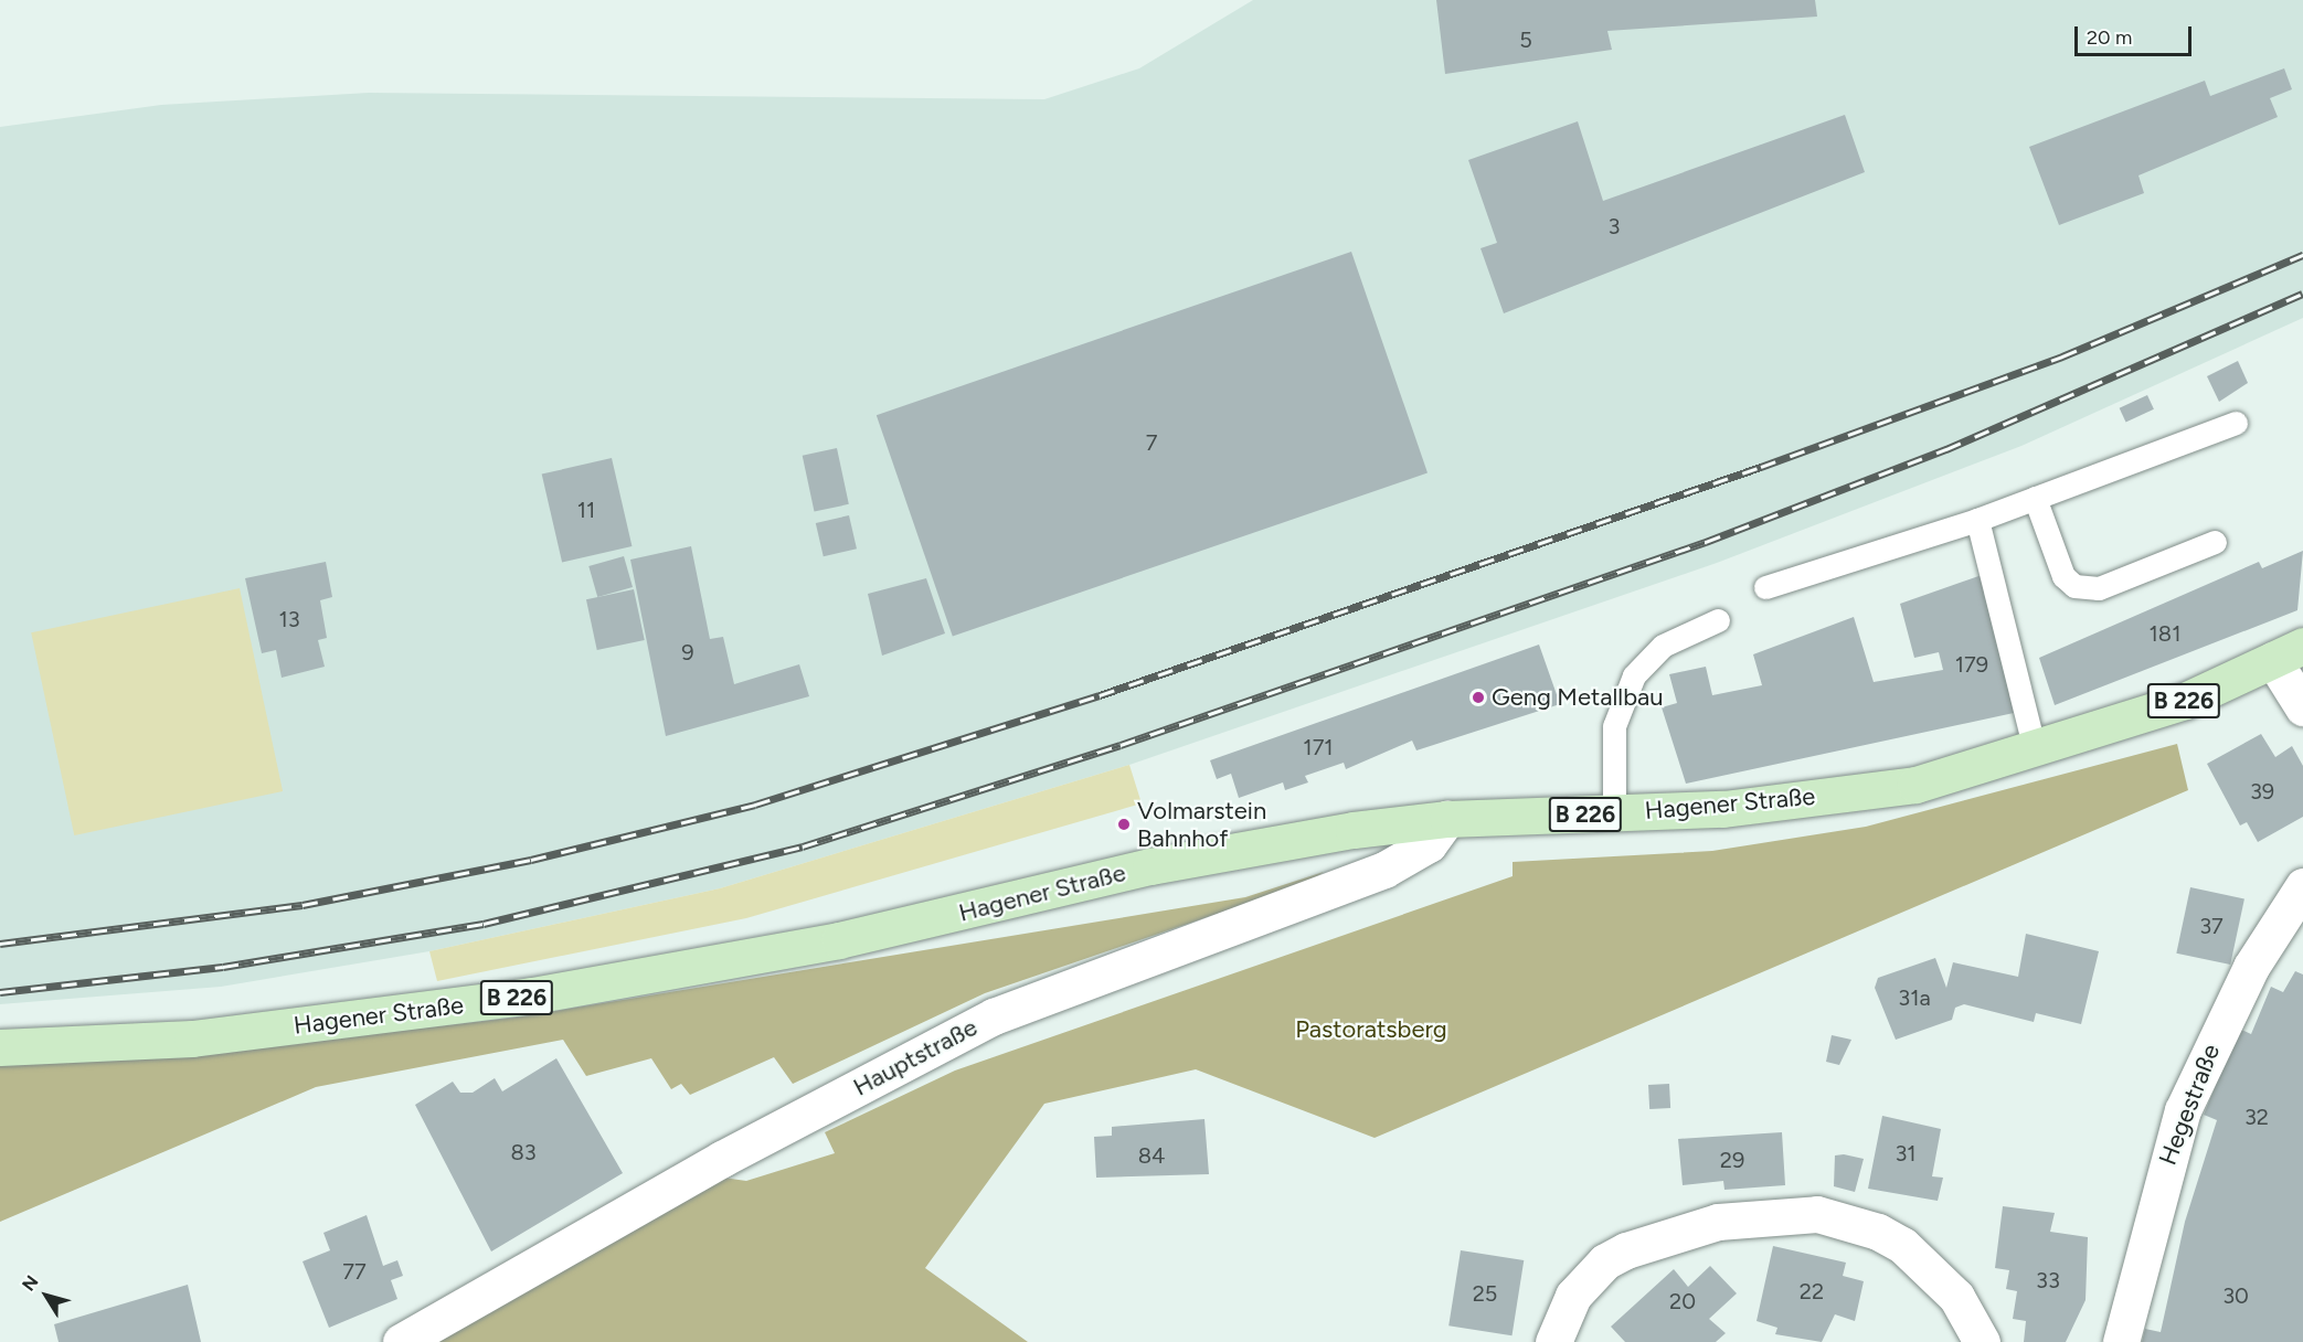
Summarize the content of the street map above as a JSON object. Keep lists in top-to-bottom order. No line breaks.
{"streets":{"main road":["B 226","Hagener Straße"],"street":["Hauptstraße","Hegestraße"]},"crossings":[["Hagener Straße","Hauptstraße"]],"parks":["Pastoratsberg"],"places":["Geng Metallbau","Volmarstein Bahnhof"],"house_numbers":["5","3","7","11","13","181","9","179","171","39","37","31a","32","83","31","84","29","77","33","22","25","30","20"],"scale_bar":"20 m","north":"top left"}
